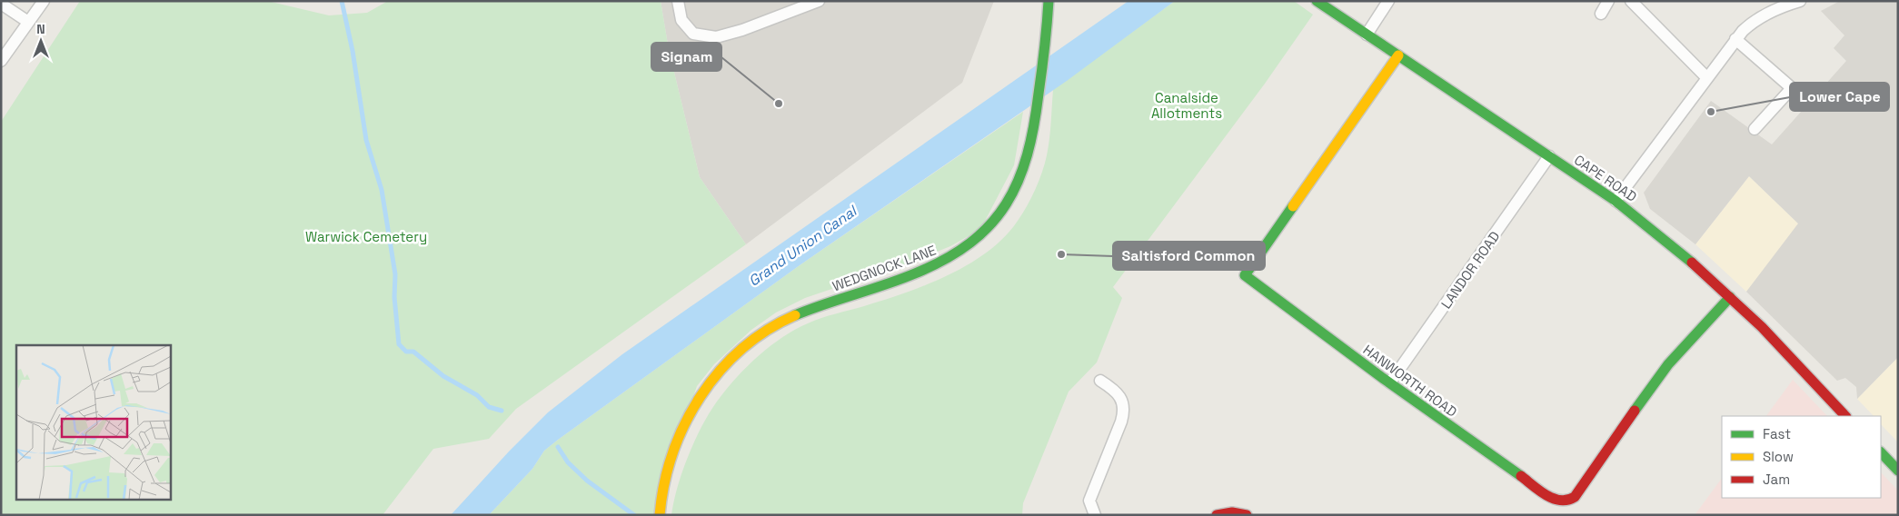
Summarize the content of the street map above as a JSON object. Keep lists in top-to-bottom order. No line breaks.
{"streets":{"street":["CAPE ROAD","WEDGNOCK LANE","LANDOR ROAD","HANWORTH ROAD"]},"crossings":[["CAPE ROAD","LANDOR ROAD"],["CAPE ROAD","HANWORTH ROAD"],["LANDOR ROAD","HANWORTH ROAD"]],"water":["Grand Union Canal"],"parks":["Canalside Allotments","Warwick Cemetery"],"places":["Signam","Lower Cape","Saltisford Common"],"legend":["Fast","Slow","Jam"],"north":"top"}
